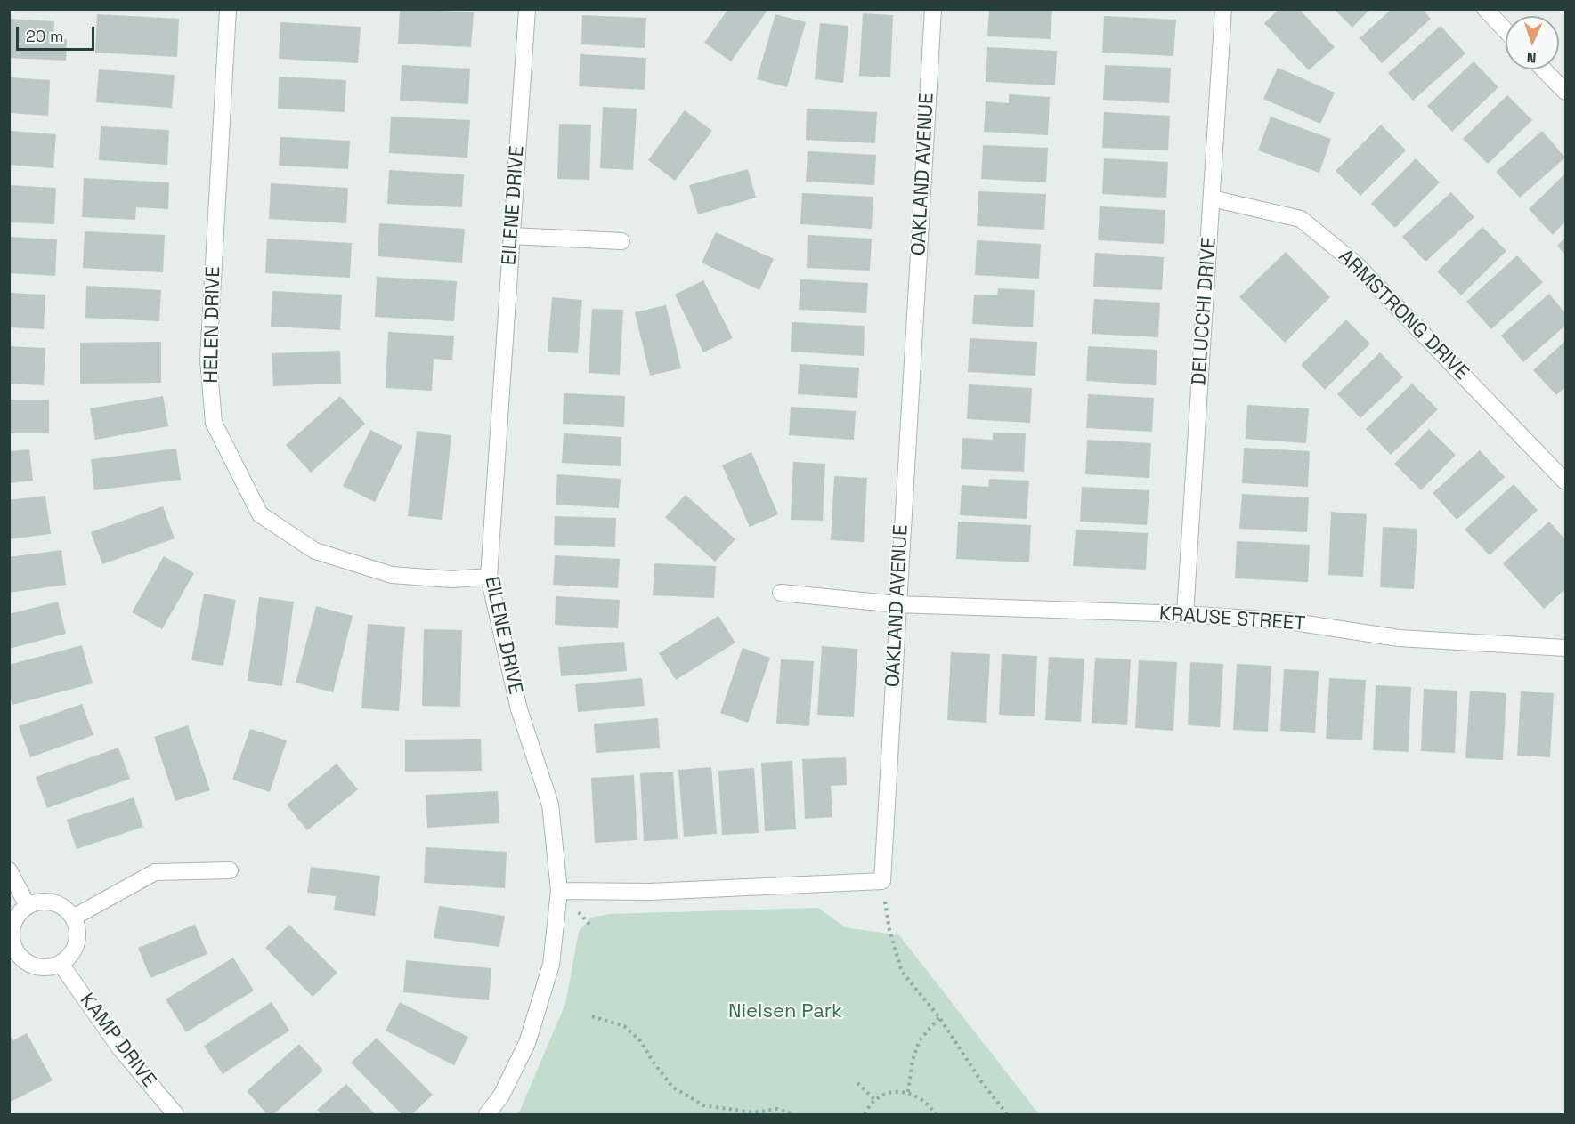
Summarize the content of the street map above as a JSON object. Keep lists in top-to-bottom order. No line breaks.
{"streets":{"street":["OAKLAND AVENUE","EILENE DRIVE","DELUCCHI DRIVE","ARMSTRONG DRIVE","HELEN DRIVE","KRAUSE STREET","KAMP DRIVE"]},"crossings":[["OAKLAND AVENUE","KRAUSE STREET"],["EILENE DRIVE","HELEN DRIVE"],["DELUCCHI DRIVE","ARMSTRONG DRIVE"],["DELUCCHI DRIVE","KRAUSE STREET"]],"parks":["Nielsen Park"],"scale_bar":"20 m","north":"bottom"}
